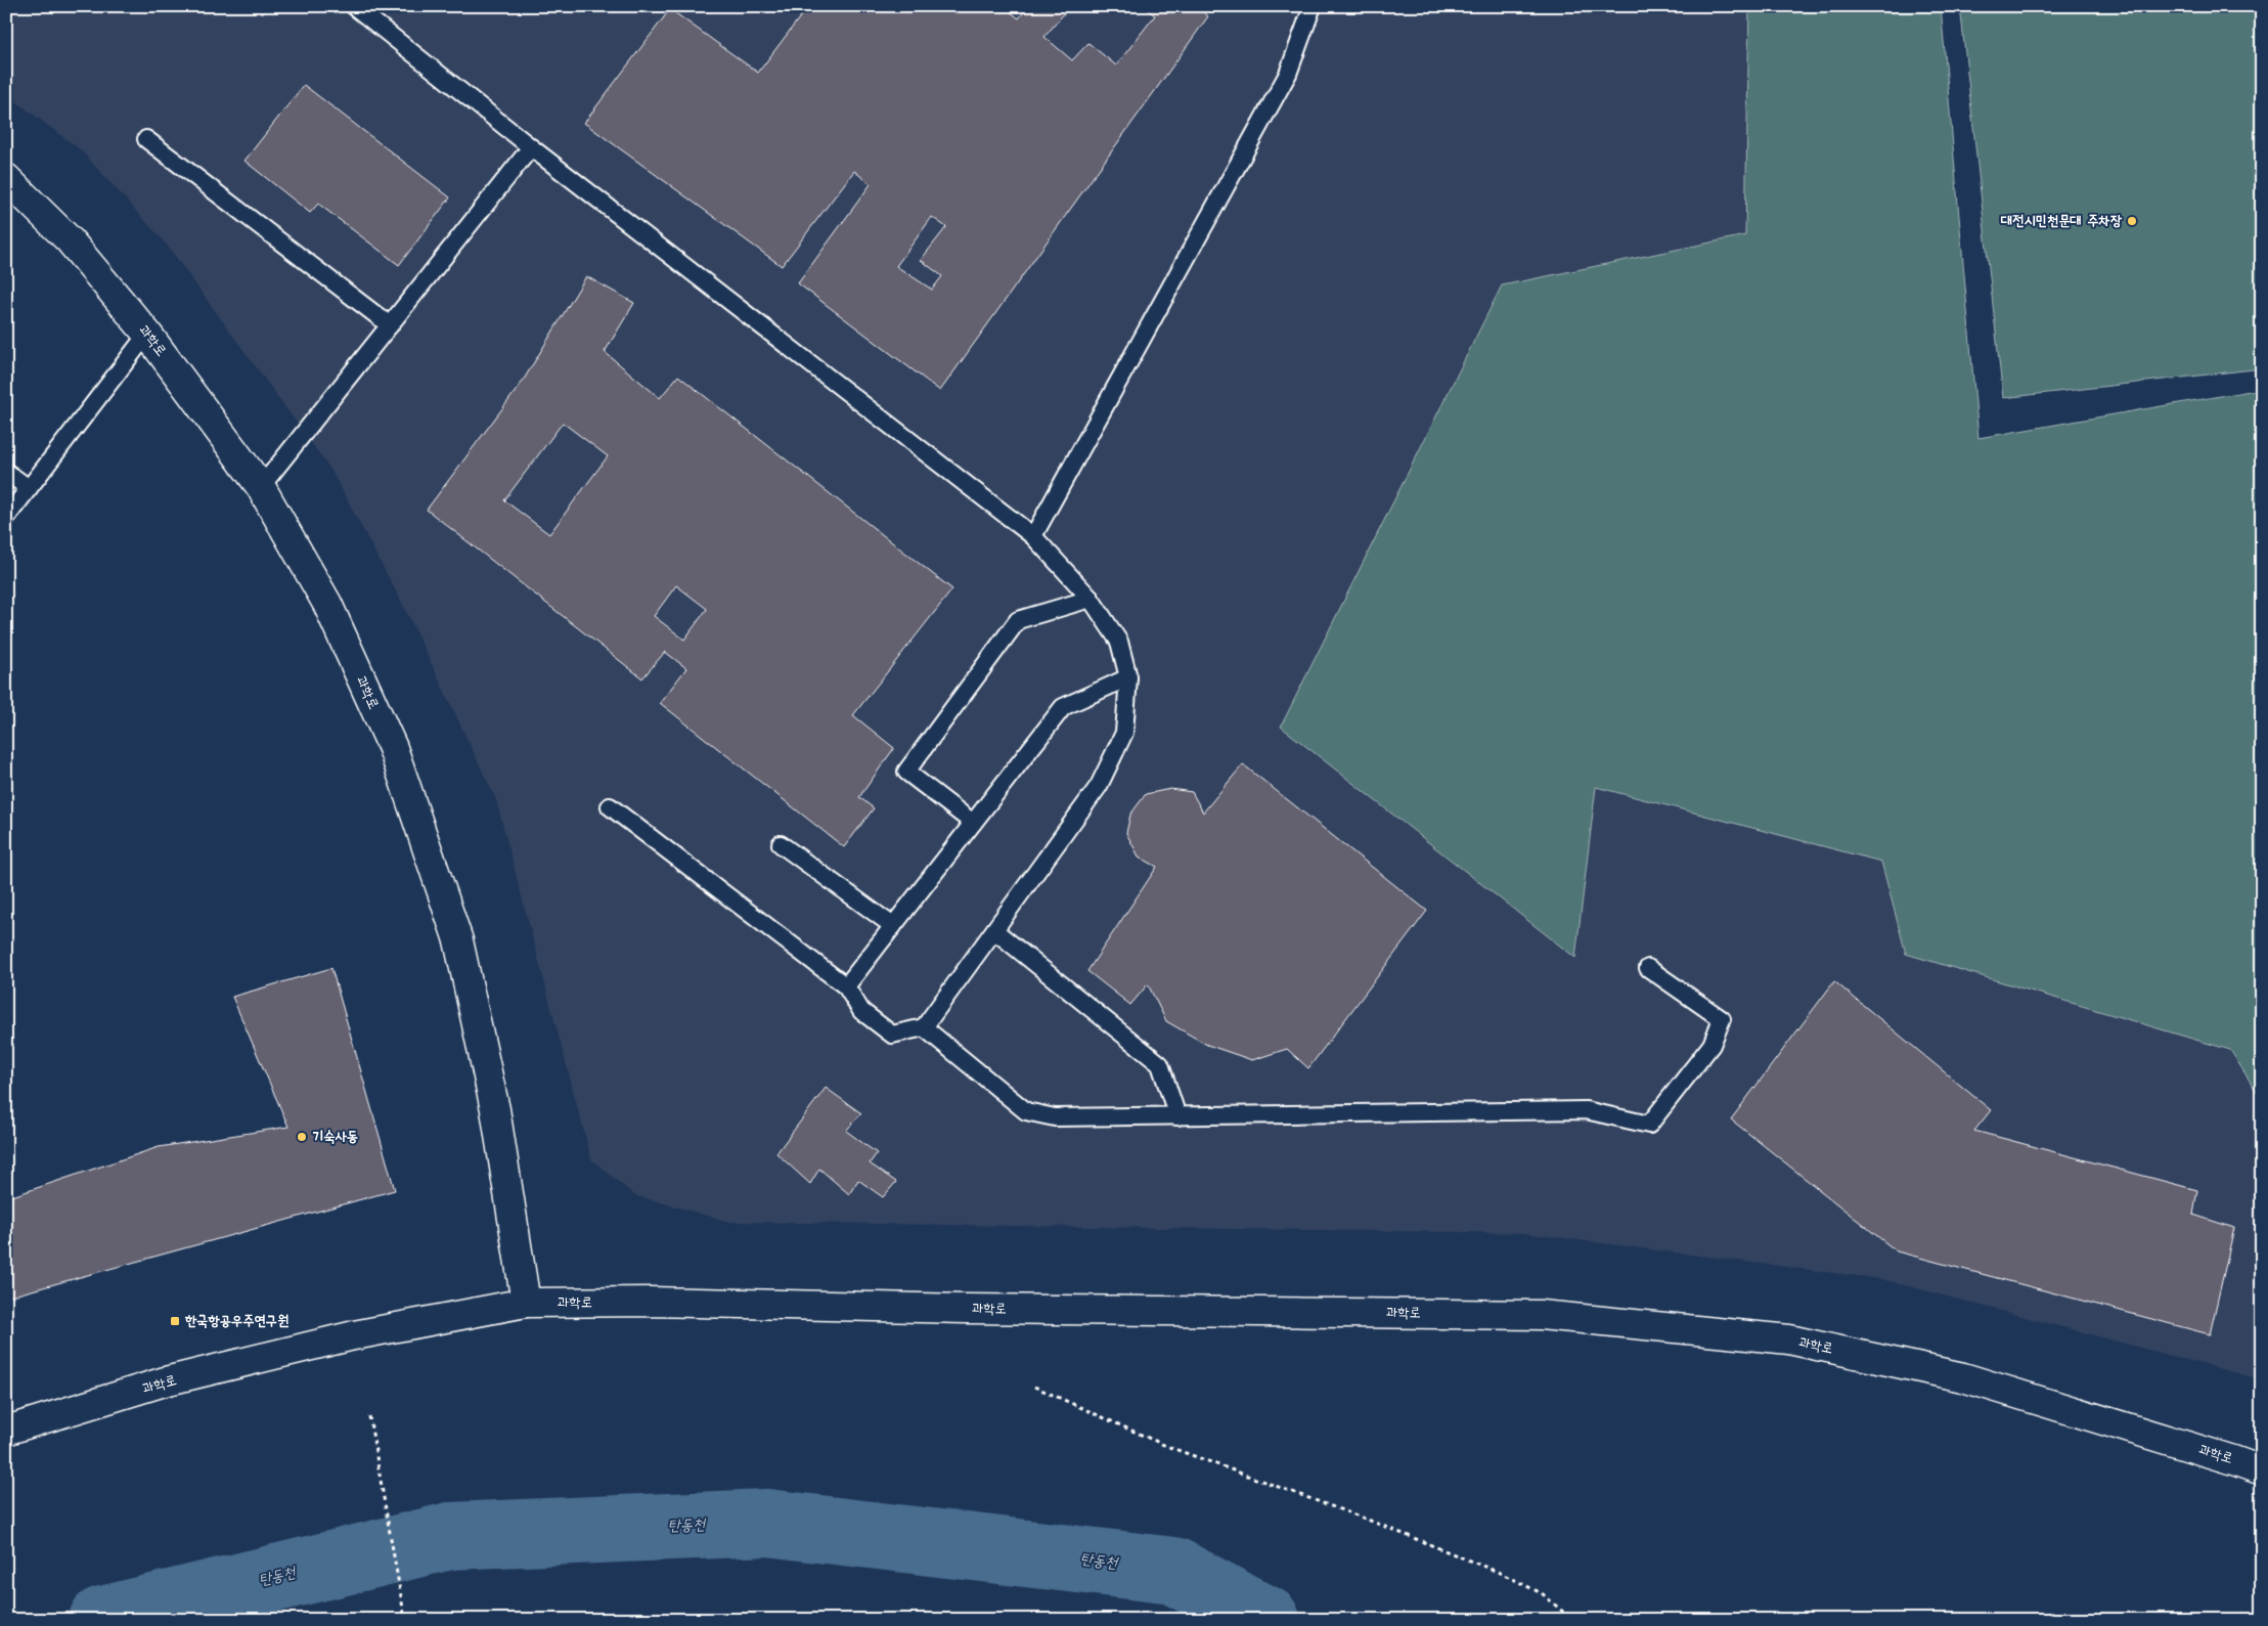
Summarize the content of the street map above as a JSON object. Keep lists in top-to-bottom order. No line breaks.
{"streets":{"main road":["과학로"]},"water":["탄동천"],"places":{"other":["대전시민천문대 주차장","기숙사동"],"transit":["한국항공우주연구원"]}}
